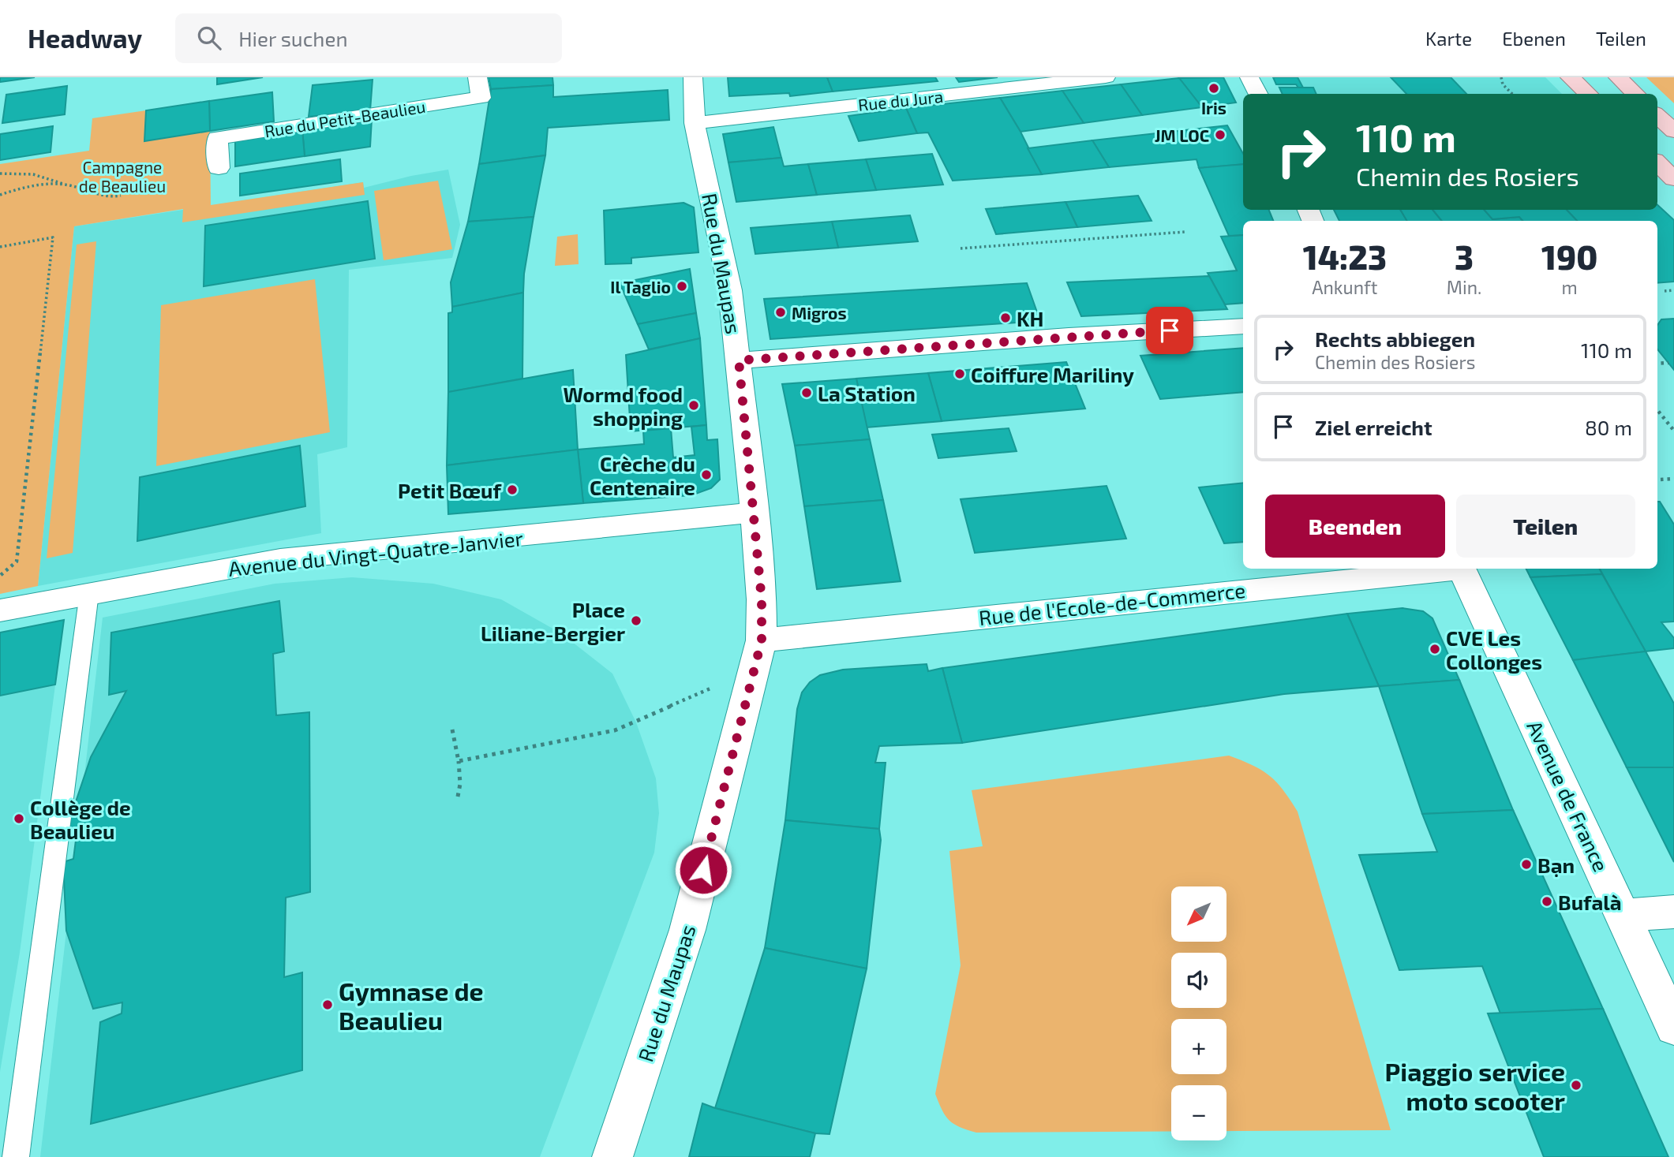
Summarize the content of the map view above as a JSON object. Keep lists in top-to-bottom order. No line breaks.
{"streets":{"street":["Rue du Jura","Rue du Petit-Beaulieu","Rue du Maupas","Avenue du Vingt-Quatre-Janvier","Rue de l'Ecole-de-Commerce","Avenue de France"]},"crossings":[["Rue du Jura","Rue du Maupas"],["Rue du Maupas","Avenue du Vingt-Quatre-Janvier"],["Rue du Maupas","Rue de l'Ecole-de-Commerce"]],"parks":["Campagne de Beaulieu"],"places":["Iris","JM LOC","Il Taglio","Migros","KH","Coiffure Mariliny","La Station","Wormd food shopping","Crèche du Centenaire","Petit Bœuf","Place Liliane-Bergier","CVE Les Collonges","Collège de Beaulieu","Bạn","Bufalà","Gymnase de Beaulieu","Piaggio service moto scooter"],"north":"bottom left","page":{"header":"Headway","search":"Hier suchen","nav":["Karte","Ebenen","Teilen"],"turn":["110 m","Chemin des Rosiers"],"eta":["14:23","Ankunft","3","Min.","190","m"],"list":[{"name":"Rechts abbiegen","note":"Chemin des Rosiers","value":"110 m"},{"name":"Ziel erreicht","value":"80 m"}],"buttons":["Beenden","Teilen"],"map_buttons":["+","−"]}}
